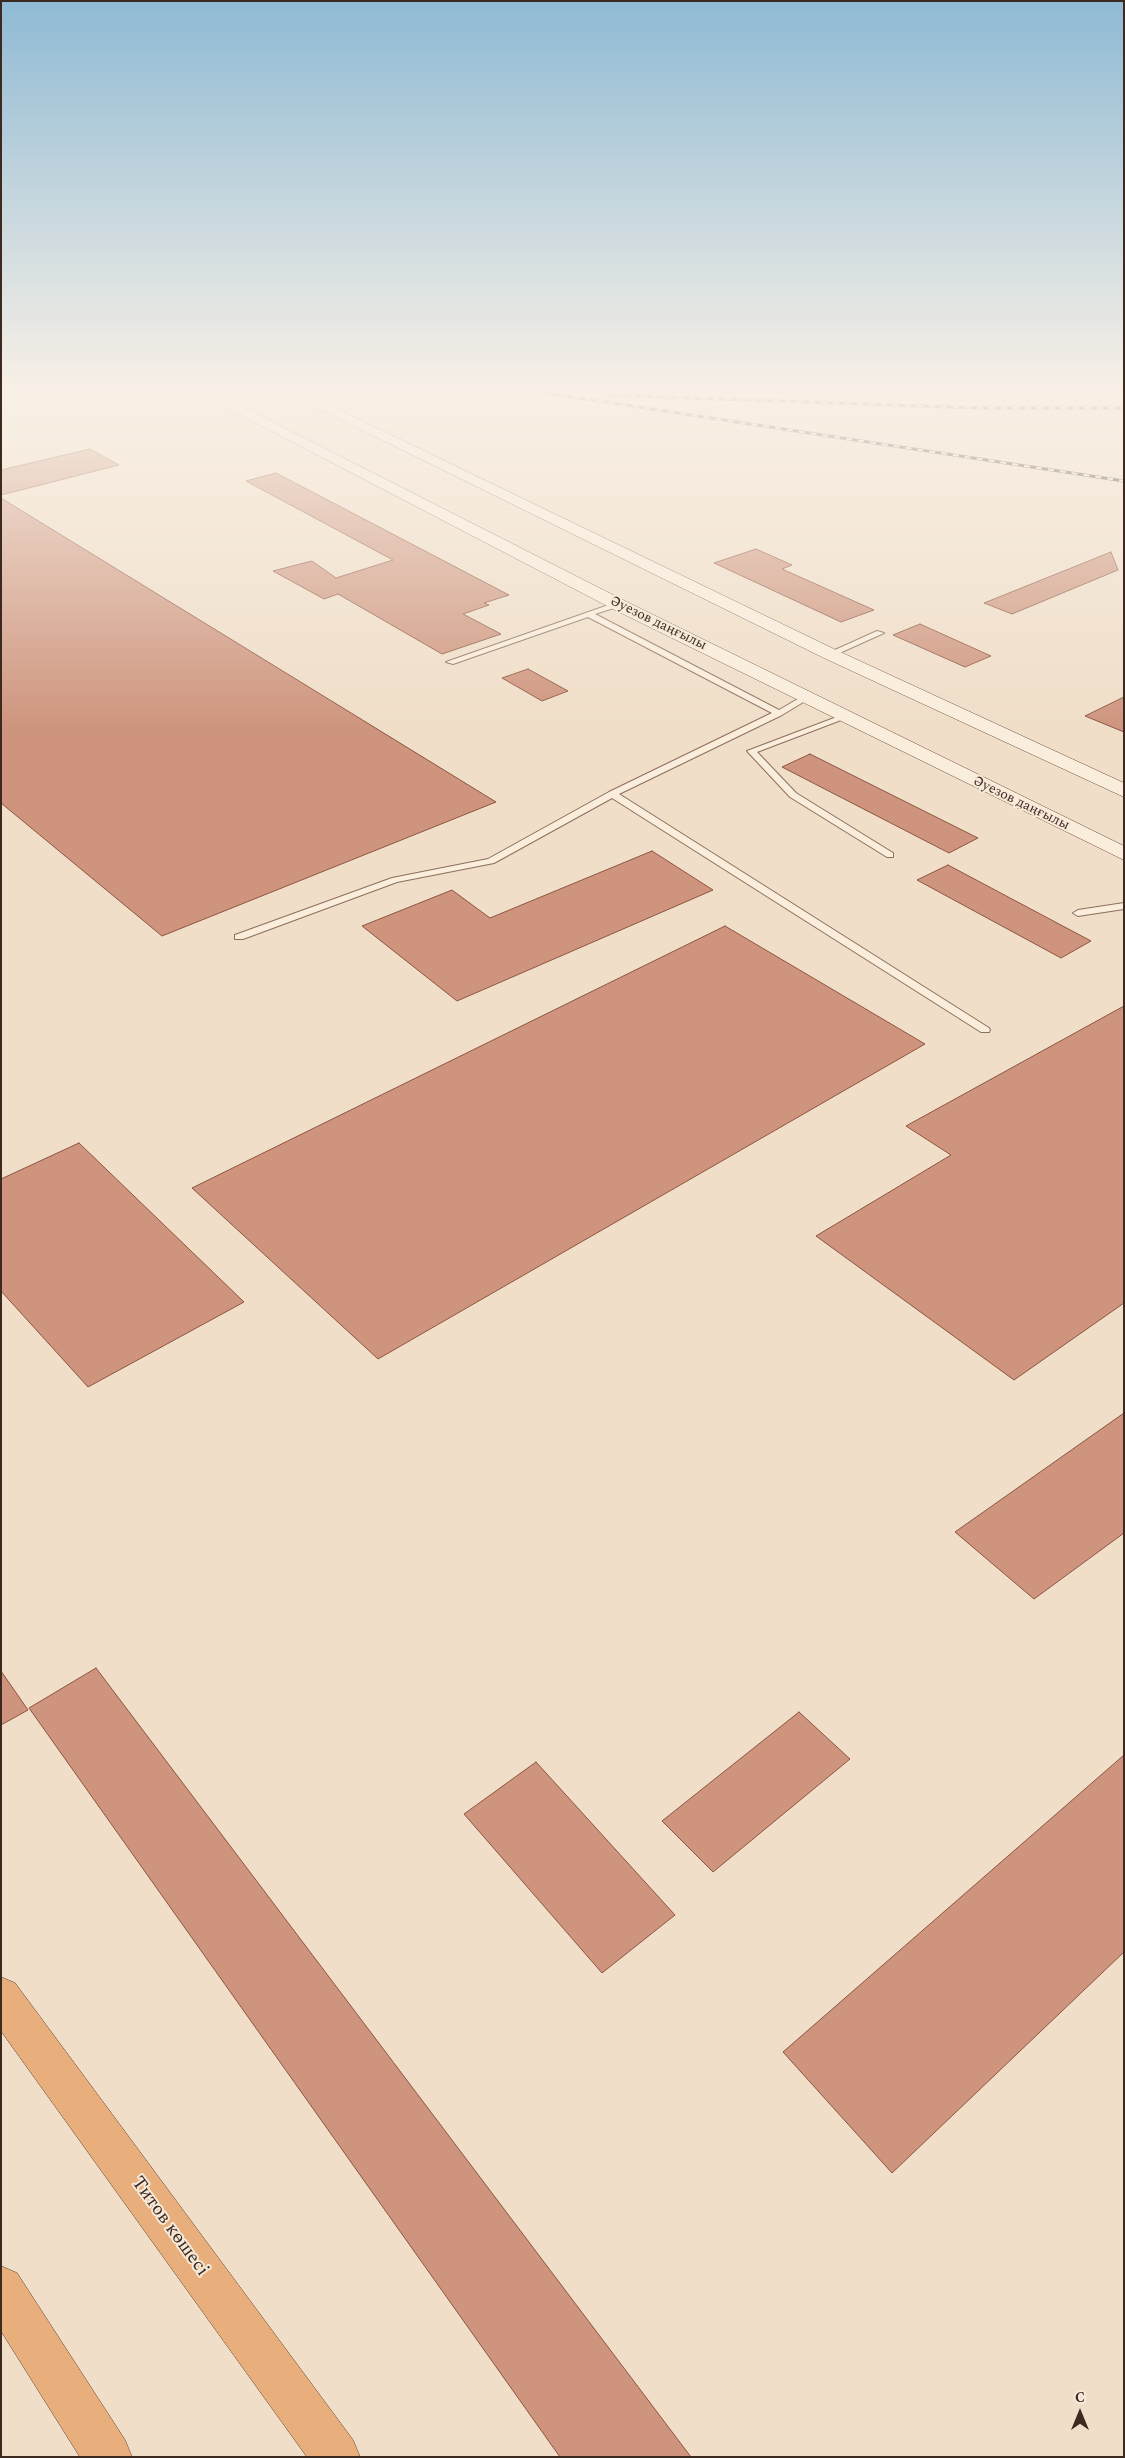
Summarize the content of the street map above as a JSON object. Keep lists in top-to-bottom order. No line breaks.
{"streets":{"highway":["Титов көшесі"],"main road":["Әуезов даңғылы"]},"north":"top"}
